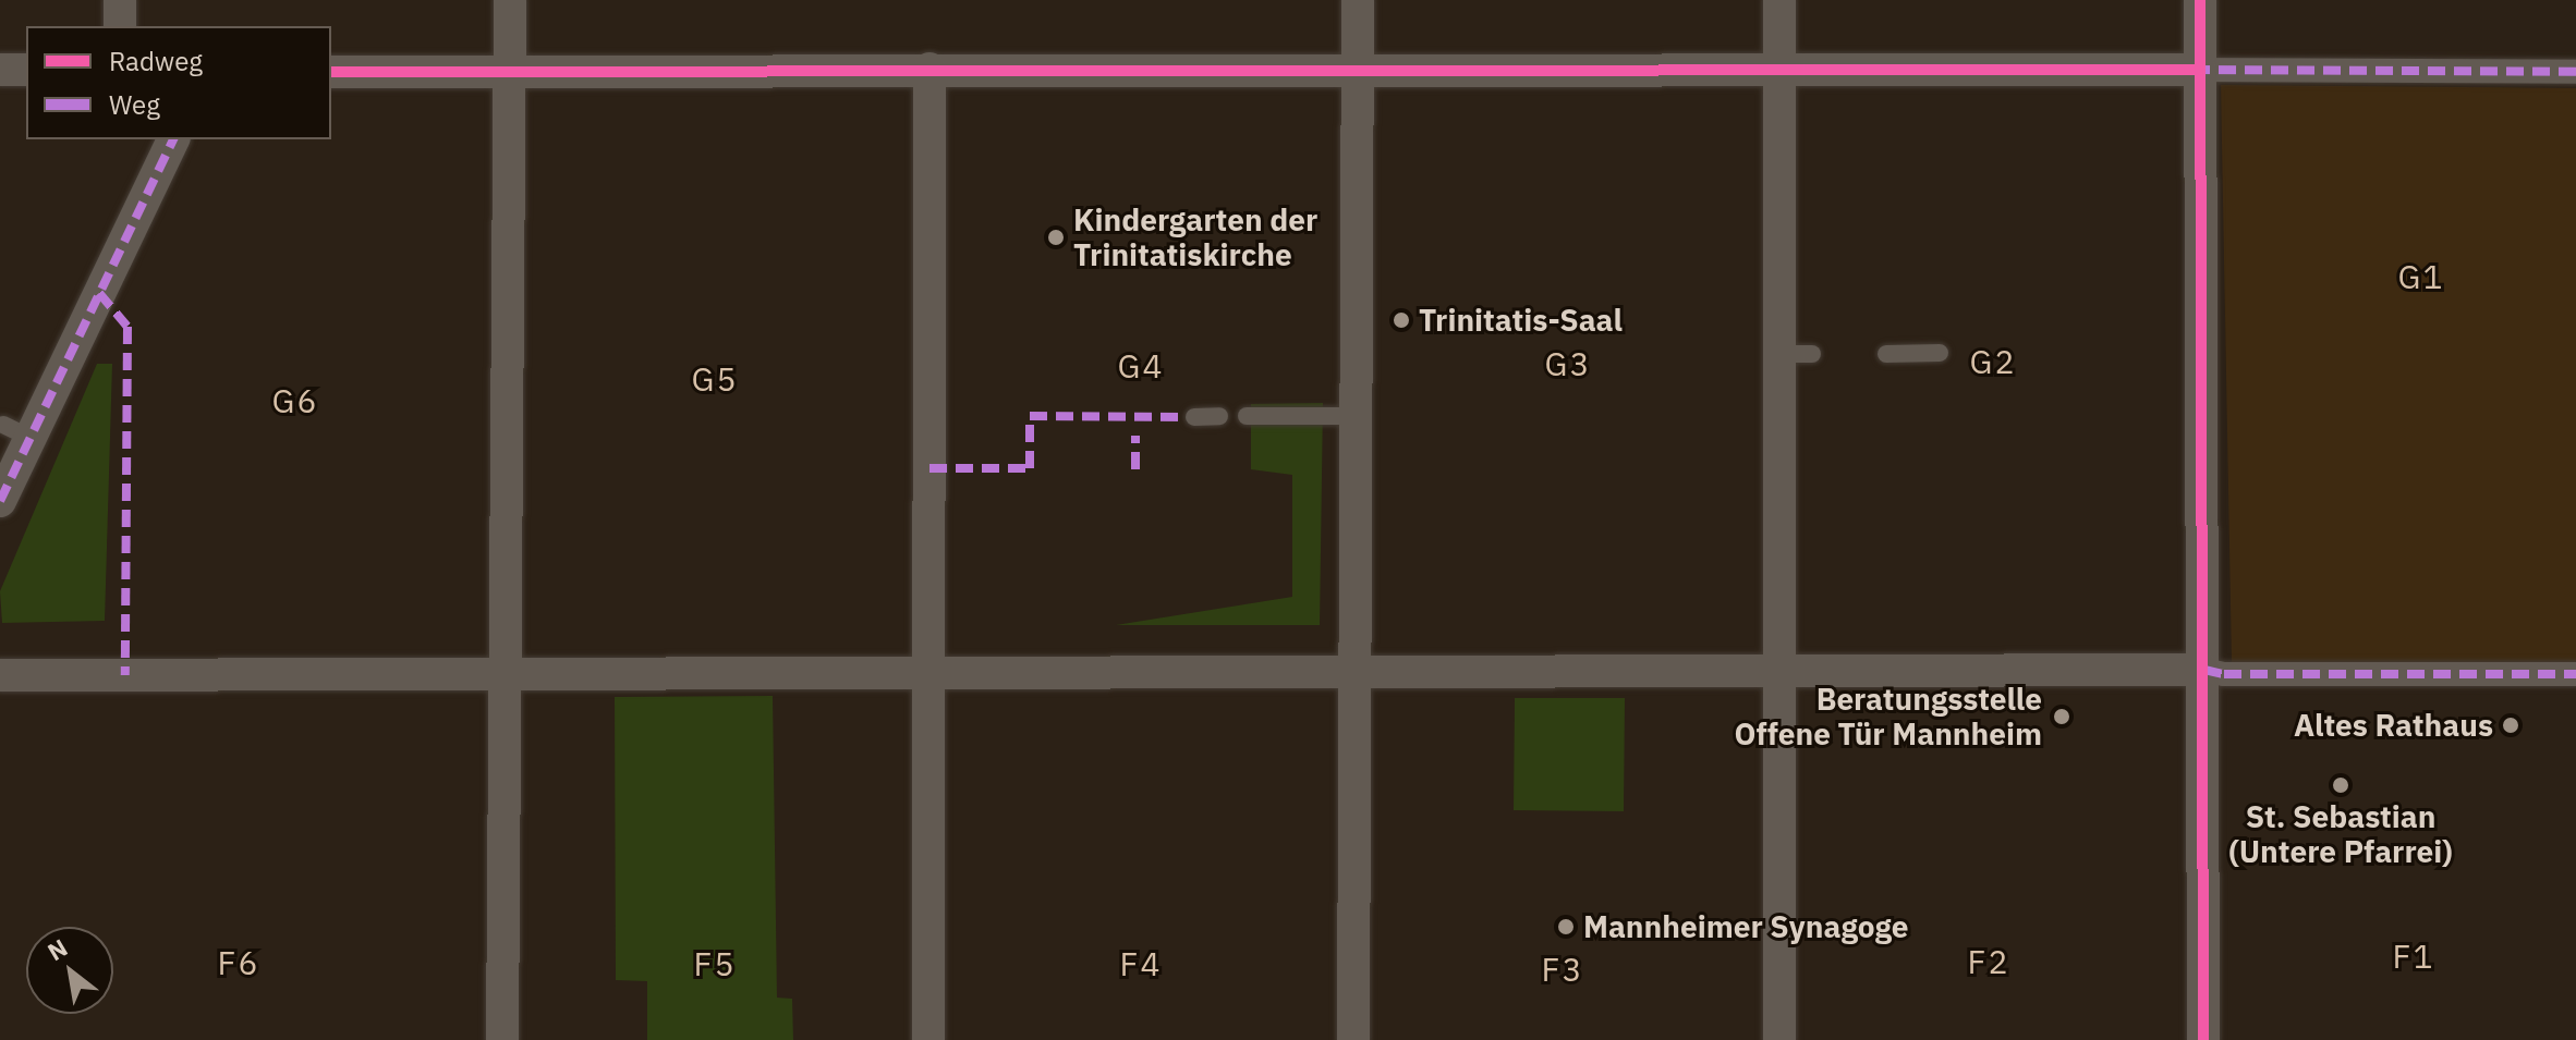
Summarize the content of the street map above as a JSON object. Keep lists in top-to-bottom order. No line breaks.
{"districts":["G1","G2","G3","G4","G5","G6","F1","F2","F6","F5","F4","F3"],"places":["Kindergarten der Trinitatiskirche","Trinitatis-Saal","Beratungsstelle Offene Tür Mannheim","Altes Rathaus","St. Sebastian (Untere Pfarrei)","Mannheimer Synagoge"],"legend":["Radweg","Weg"],"north":"top left"}
